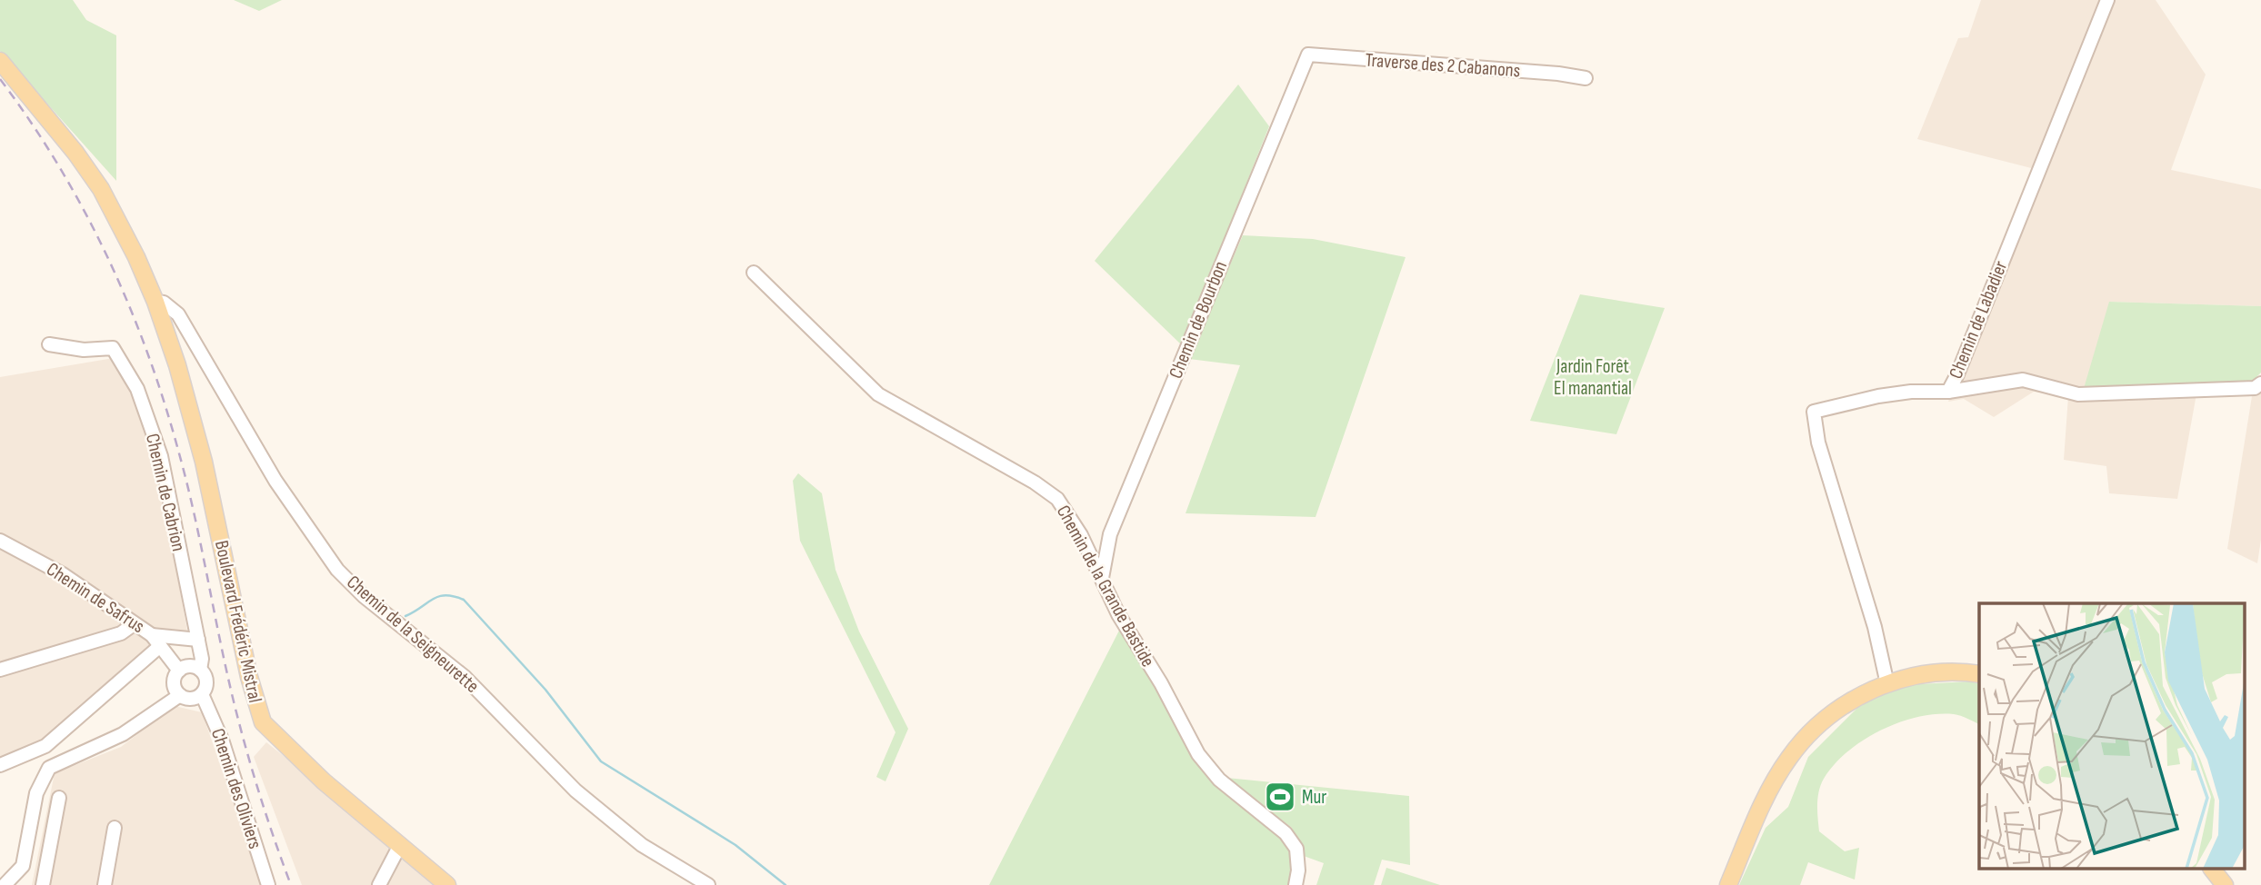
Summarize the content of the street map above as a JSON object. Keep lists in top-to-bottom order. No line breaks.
{"streets":{"main road":["Boulevard Frédéric Mistral"],"street":["Traverse des 2 Cabanons","Chemin de Bourbon","Chemin de Labadier","Chemin de Cabrion","Chemin de la Grande Bastide","Chemin de Safrus","Chemin de la Seigneurette","Chemin des Oliviers"]},"crossings":[["Traverse des 2 Cabanons","Chemin de Bourbon"],["Chemin de Bourbon","Chemin de la Grande Bastide"],["Chemin de Cabrion","Chemin de Safrus"],["Chemin de Cabrion","Chemin des Oliviers"],["Chemin de Safrus","Chemin des Oliviers"],["Boulevard Frédéric Mistral","Chemin de la Seigneurette"]],"parks":["Jardin Forêt El manantial"],"places":{"sports":["Mur"]}}
